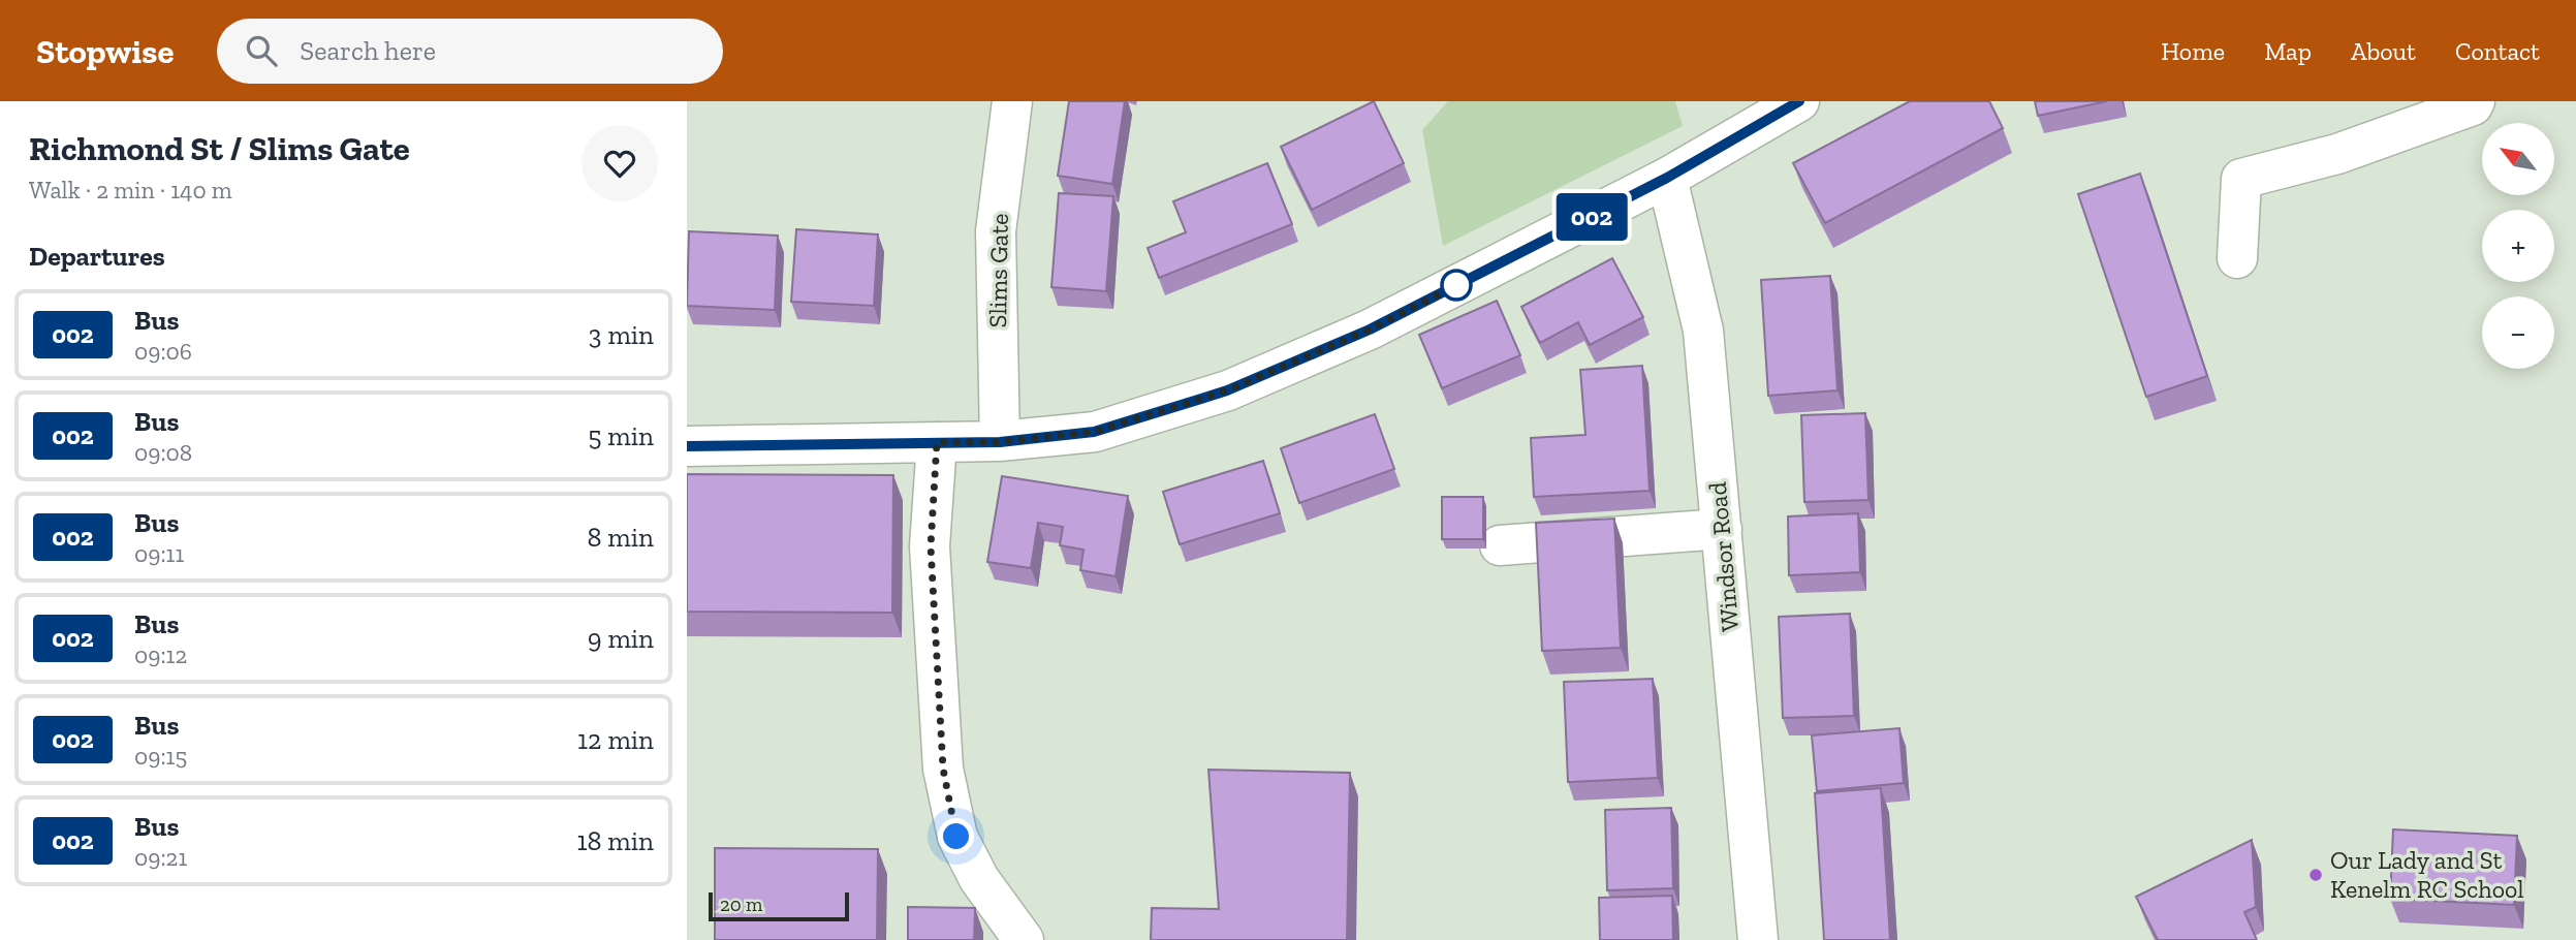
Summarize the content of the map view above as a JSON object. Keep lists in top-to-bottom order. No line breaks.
{"streets":{"street":["Slims Gate","Windsor Road"]},"places":["Our Lady and St Kenelm RC School"],"lines":["bus line 002"],"scale_bar":"20 m","north":"top left","page":{"header":"Stopwise","search":"Search here","nav":["Home","Map","About","Contact"],"heading":[["Richmond St / Slims Gate","Walk · 2 min · 140 m"],"Departures"],"on_map":"002","map_buttons":["+","−"],"list":[{"mark":"002","name":"Bus","note":"09:06","value":"3 min"},{"mark":"002","name":"Bus","note":"09:08","value":"5 min"},{"mark":"002","name":"Bus","note":"09:11","value":"8 min"},{"mark":"002","name":"Bus","note":"09:12","value":"9 min"},{"mark":"002","name":"Bus","note":"09:15","value":"12 min"},{"mark":"002","name":"Bus","note":"09:21","value":"18 min"}],"scale":"20 m"}}
